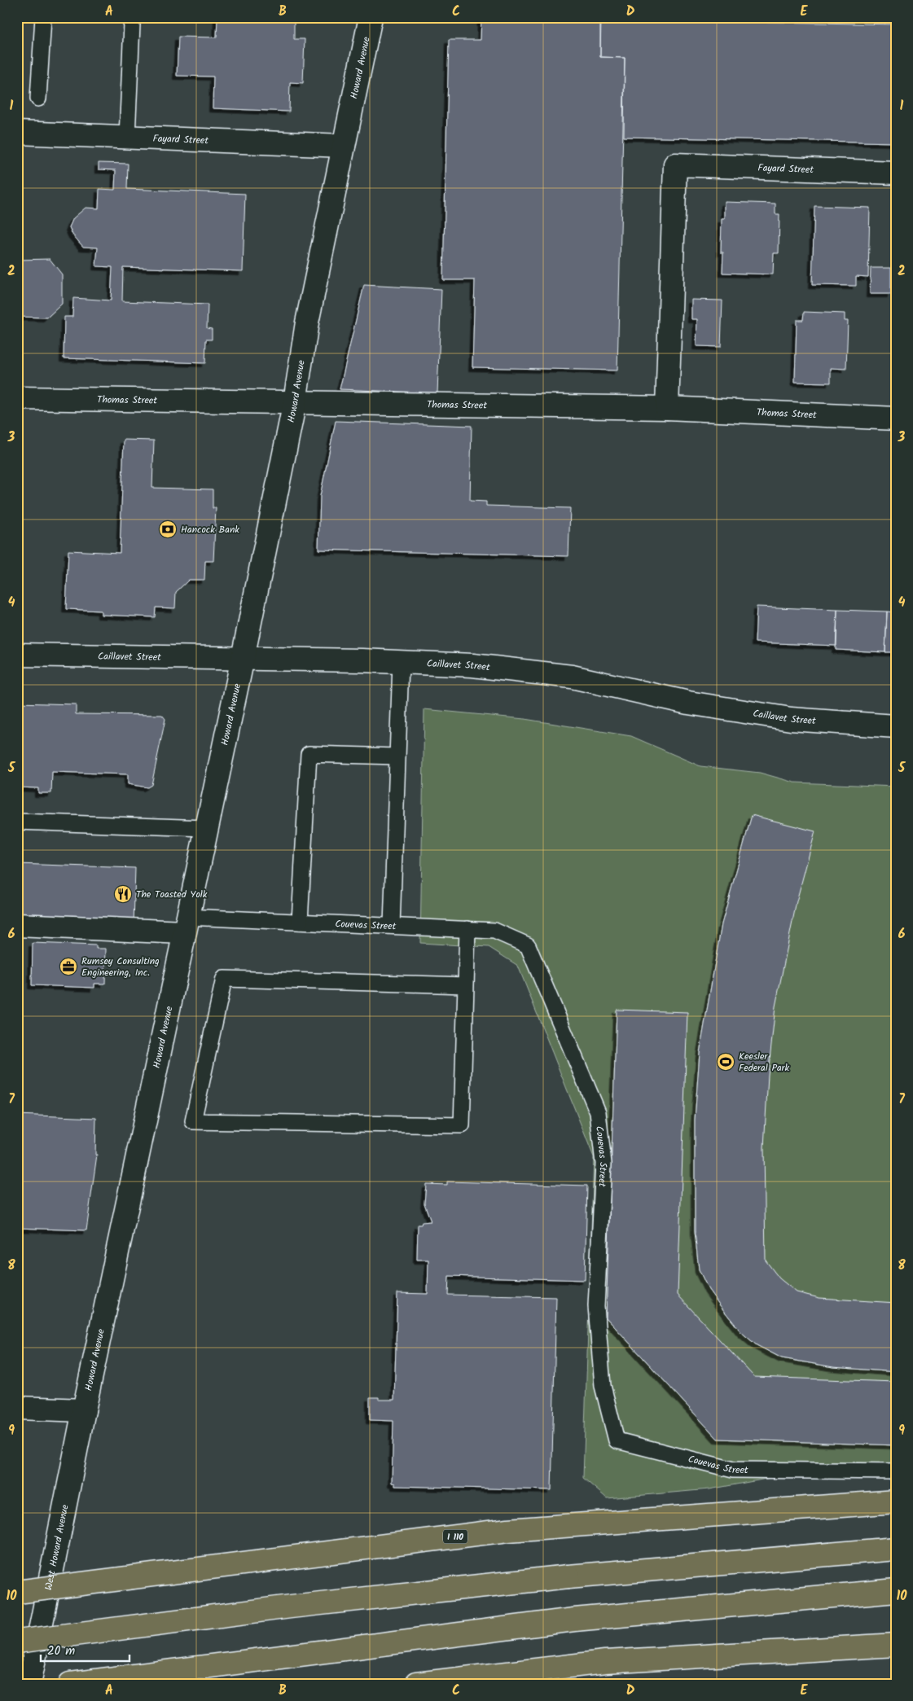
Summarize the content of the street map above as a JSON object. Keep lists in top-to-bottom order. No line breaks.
{"streets":{"highway":["I 110"],"main road":["Howard Avenue","Fayard Street","Thomas Street","Caillavet Street","Couevas Street","West Howard Avenue"]},"crossings":[["Howard Avenue","Fayard Street"],["Howard Avenue","Thomas Street"],["Howard Avenue","Caillavet Street"],["Howard Avenue","Couevas Street"],["Howard Avenue","West Howard Avenue"],["Fayard Street","Thomas Street"]],"places":{"bank":["Hancock Bank"],"restaurant":["The Toasted Yolk"],"office":["Rumsey Consulting Engineering, Inc."],"sports":["Keesler Federal Park"]},"scale_bar":"20 m","grid":{"columns":["A","B","C","D","E"],"rows":["1","2","3","4","5","6","7","8","9","10"]}}
